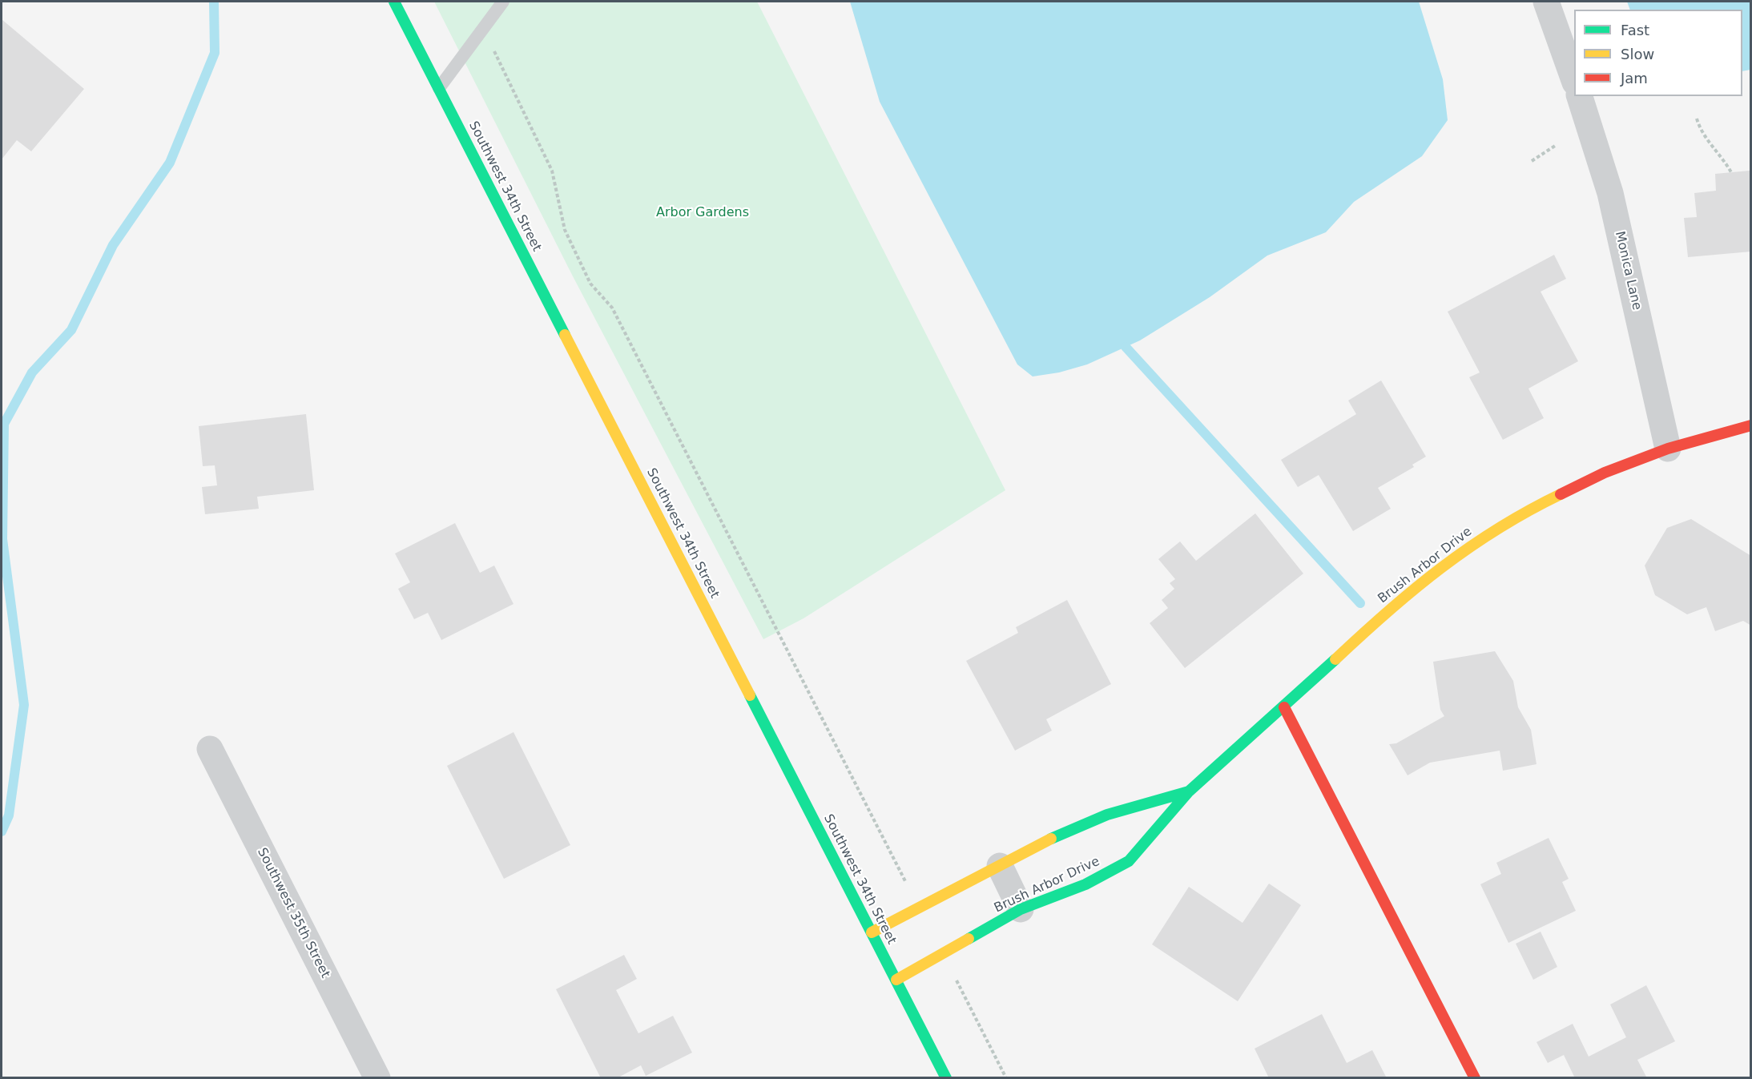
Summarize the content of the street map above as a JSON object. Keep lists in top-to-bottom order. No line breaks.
{"streets":{"street":["Southwest 34th Street","Monica Lane","Brush Arbor Drive","Southwest 35th Street"]},"crossings":[["Southwest 34th Street","Brush Arbor Drive"],["Monica Lane","Brush Arbor Drive"]],"parks":["Arbor Gardens"],"legend":["Fast","Slow","Jam"]}
